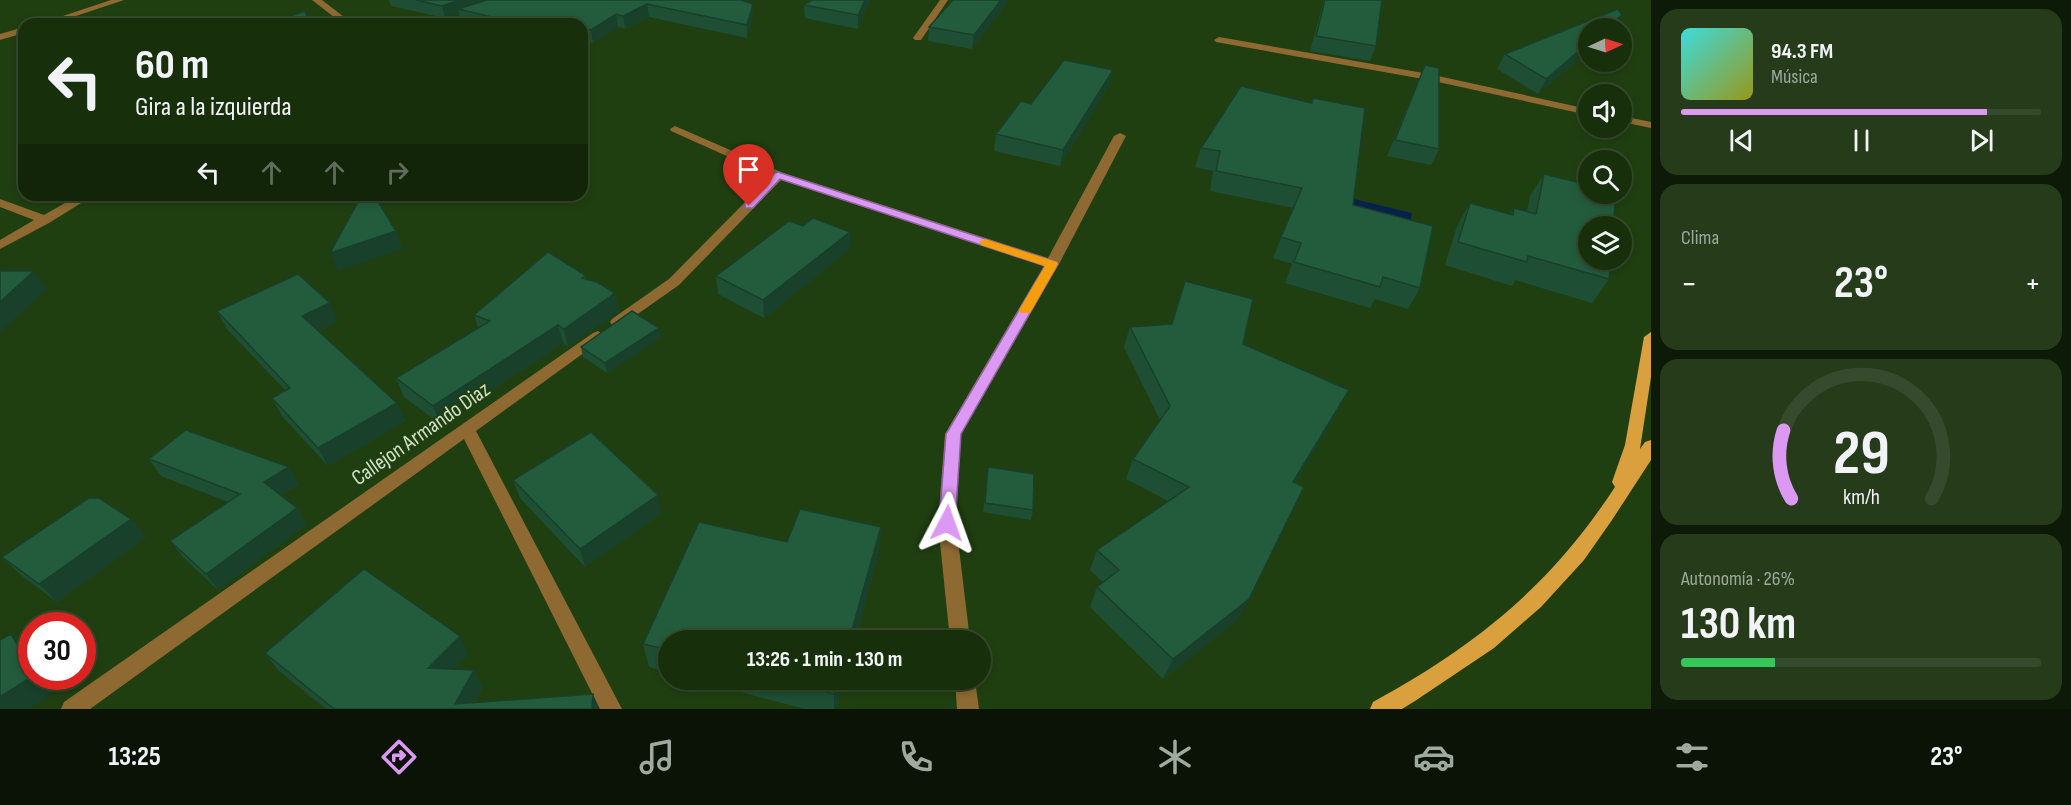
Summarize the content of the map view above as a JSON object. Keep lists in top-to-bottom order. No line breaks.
{"streets":{"street":["Callejon Armando Diaz"]},"north":"right","page":{"turn":["60 m","Gira a la izquierda"],"song":["94.3 FM","Música"],"tile":["Clima",["Autonomía · 26%","130 km"]],"heat":["−","23°","+"],"limit":"30","trip":"13:26 · 1 min · 130 m","tabs":["13:25","23°"],"gauge":["29","km/h"]}}
